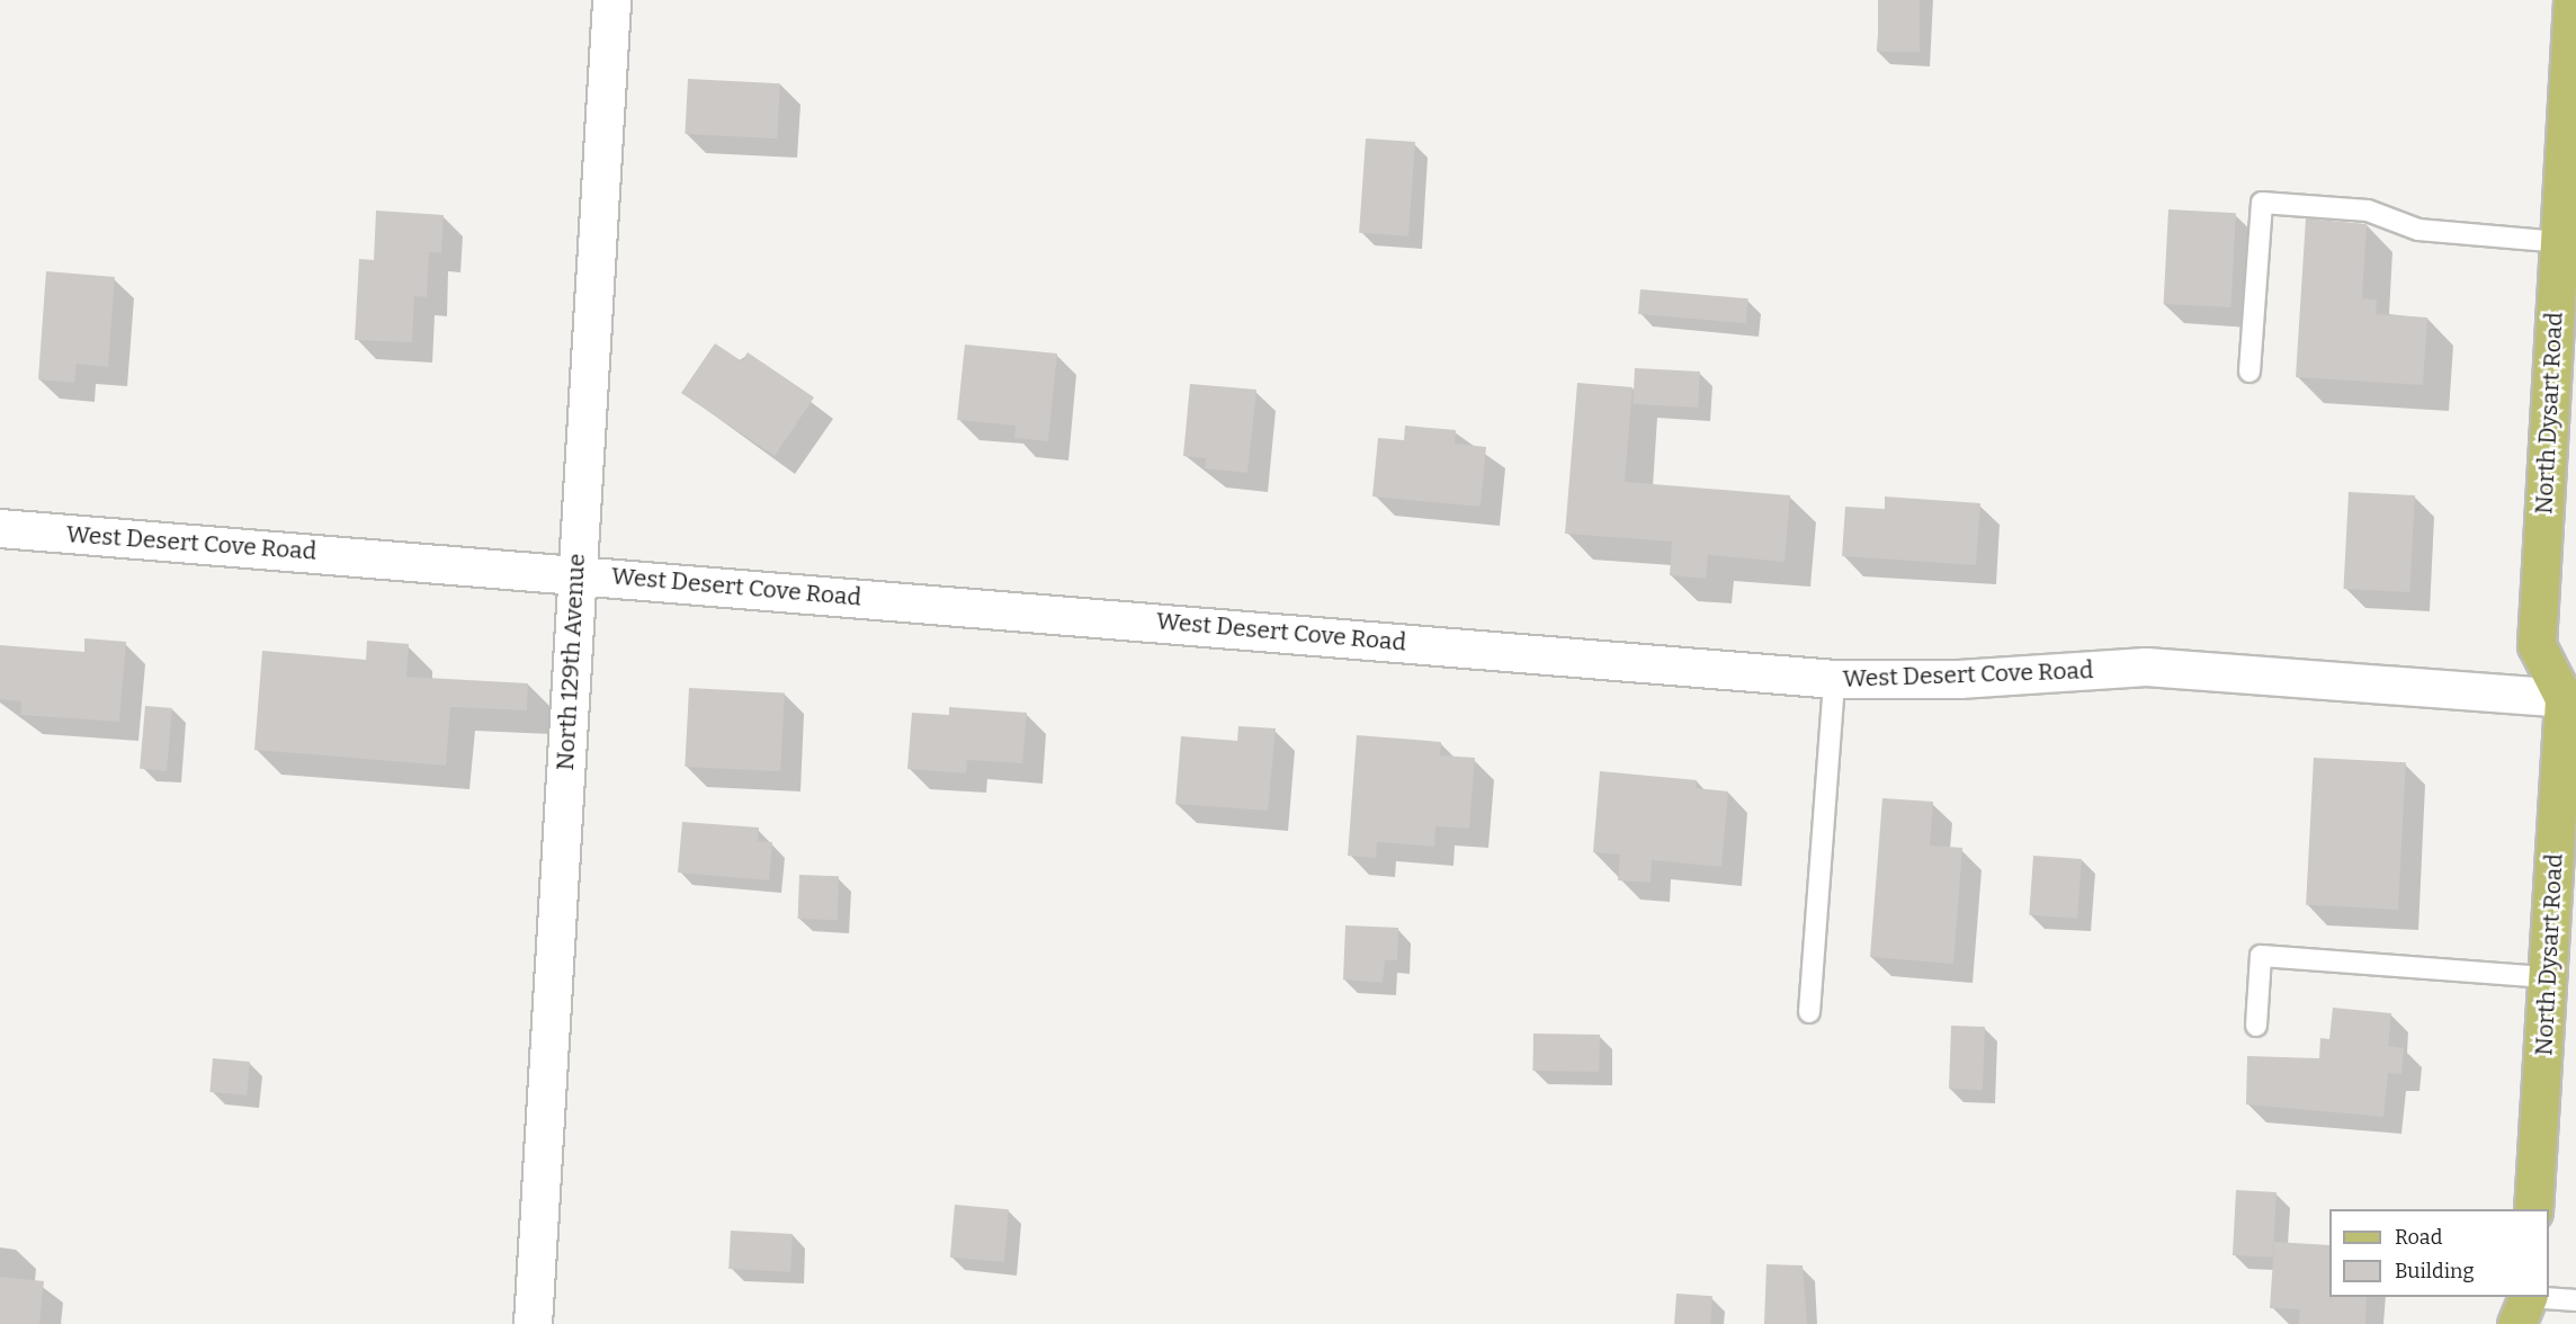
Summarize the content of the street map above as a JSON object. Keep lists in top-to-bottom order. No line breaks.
{"streets":{"main road":["North Dysart Road"],"street":["West Desert Cove Road","North 129th Avenue"]},"crossings":[["North Dysart Road","West Desert Cove Road"],["West Desert Cove Road","North 129th Avenue"]],"legend":["Road","Building"]}
